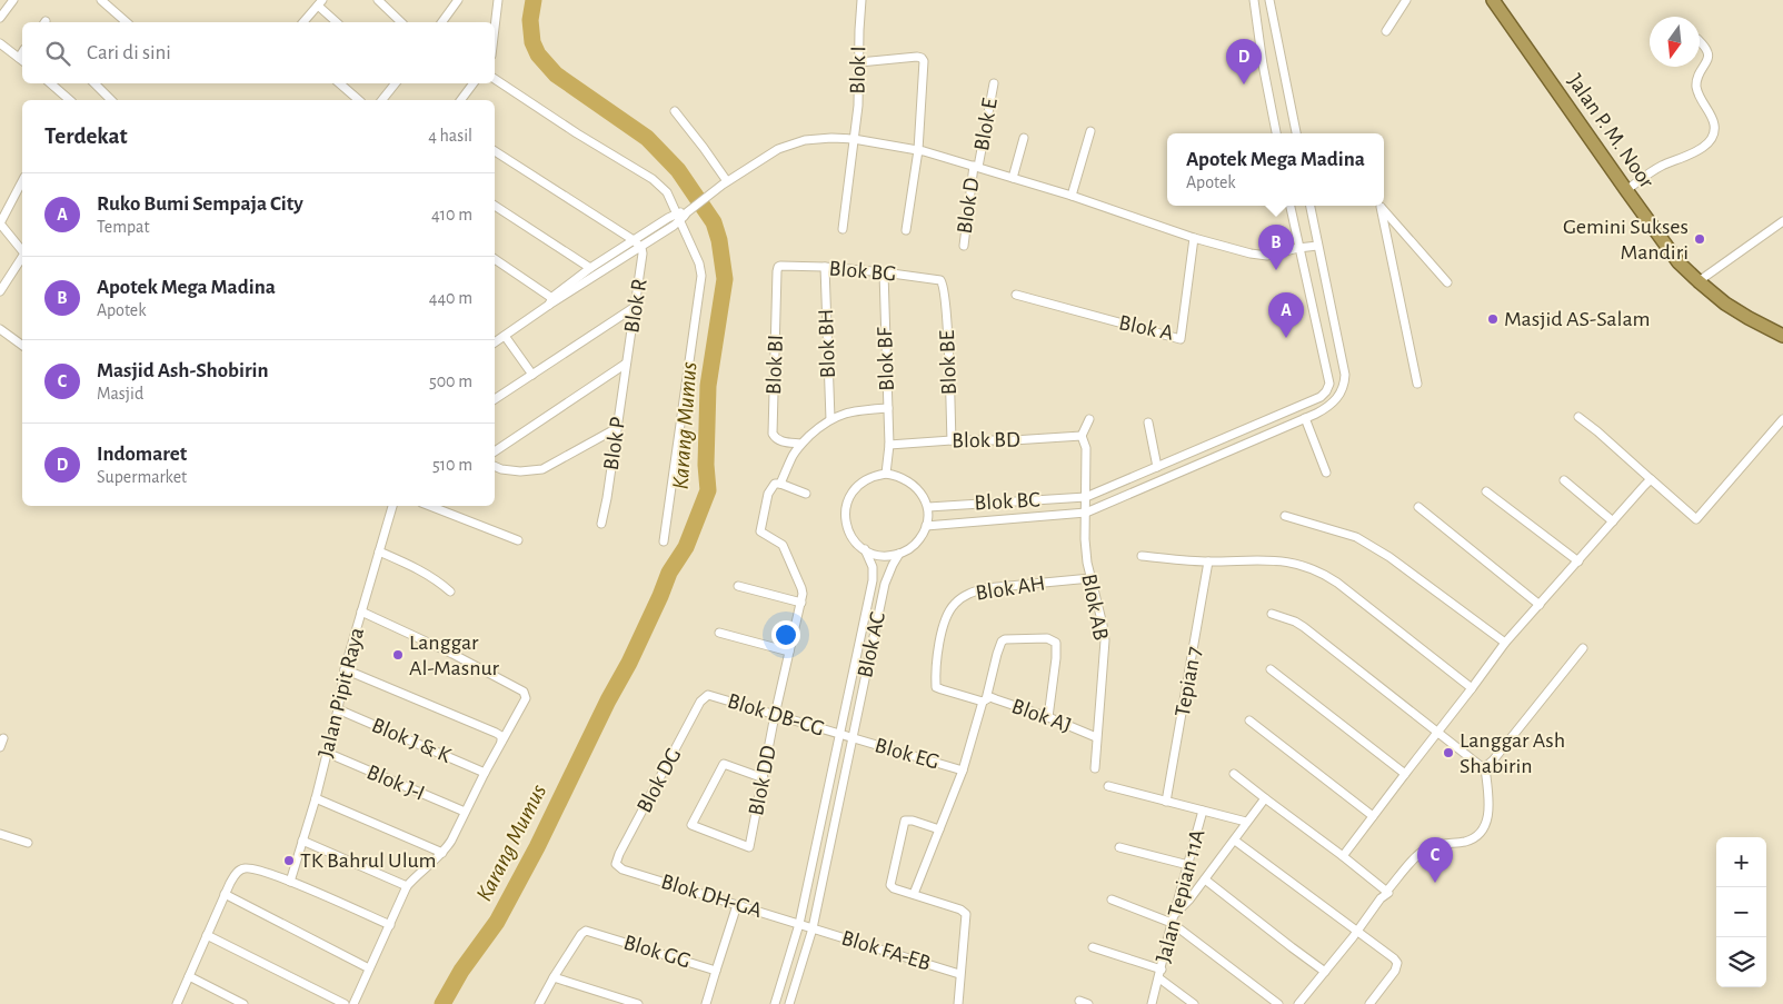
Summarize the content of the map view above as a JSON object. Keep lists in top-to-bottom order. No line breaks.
{"streets":{"highway":["Jalan P. M. Noor"],"street":["Blok I","Blok E","Blok D","Blok BG","Blok R","Blok A","Blok BH","Blok BF","Blok BE","Blok BI","Blok BD","Blok P","Blok BC","Blok AH","Blok AB","Blok AC","Tepian 7","Jalan Pipit Raya","Blok DB-CG","Blok AJ","Blok J & K","Blok EG","Blok DG","Blok DD","Blok J-I","Blok DH-GA","Jalan Tepian 11A","Blok FA-EB","Blok GG"]},"crossings":[["Blok E","Blok D"],["Blok BG","Blok BH"],["Blok BG","Blok BF"],["Blok BG","Blok BE"],["Blok BG","Blok BI"],["Blok R","Blok P"],["Blok BF","Blok BD"],["Blok BF","Blok BC"],["Blok BF","Blok AC"],["Blok BE","Blok BD"],["Blok BD","Blok AB"],["Blok BC","Blok AB"],["Blok BC","Blok AC"],["Blok AH","Blok AB"],["Blok AH","Blok AJ"],["Blok AB","Blok AJ"],["Blok AC","Blok DB-CG"],["Blok AC","Blok EG"],["Blok AC","Blok DH-GA"],["Blok AC","Blok FA-EB"],["Tepian 7","Jalan Tepian 11A"],["Jalan Pipit Raya","Blok J & K"],["Jalan Pipit Raya","Blok J-I"],["Blok DB-CG","Blok EG"],["Blok DB-CG","Blok DG"],["Blok DB-CG","Blok DD"],["Blok DG","Blok DH-GA"],["Blok DH-GA","Blok FA-EB"],["Blok DH-GA","Blok GG"]],"water":["Karang Mumus"],"places":["Gemini Sukses Mandiri","Masjid AS-Salam","Langgar Al-Masnur","Langgar Ash Shabirin","TK Bahrul Ulum"],"north":"bottom","page":{"search":"Cari di sini","pins":["D","B","A","C"],"heading":["Terdekat","4 hasil"],"popup":["Apotek Mega Madina","Apotek"],"list":[{"mark":"A","name":"Ruko Bumi Sempaja City","note":"Tempat","value":"410 m"},{"mark":"B","name":"Apotek Mega Madina","note":"Apotek","value":"440 m"},{"mark":"C","name":"Masjid Ash-Shobirin","note":"Masjid","value":"500 m"},{"mark":"D","name":"Indomaret","note":"Supermarket","value":"510 m"}],"map_buttons":["+","−"]}}
